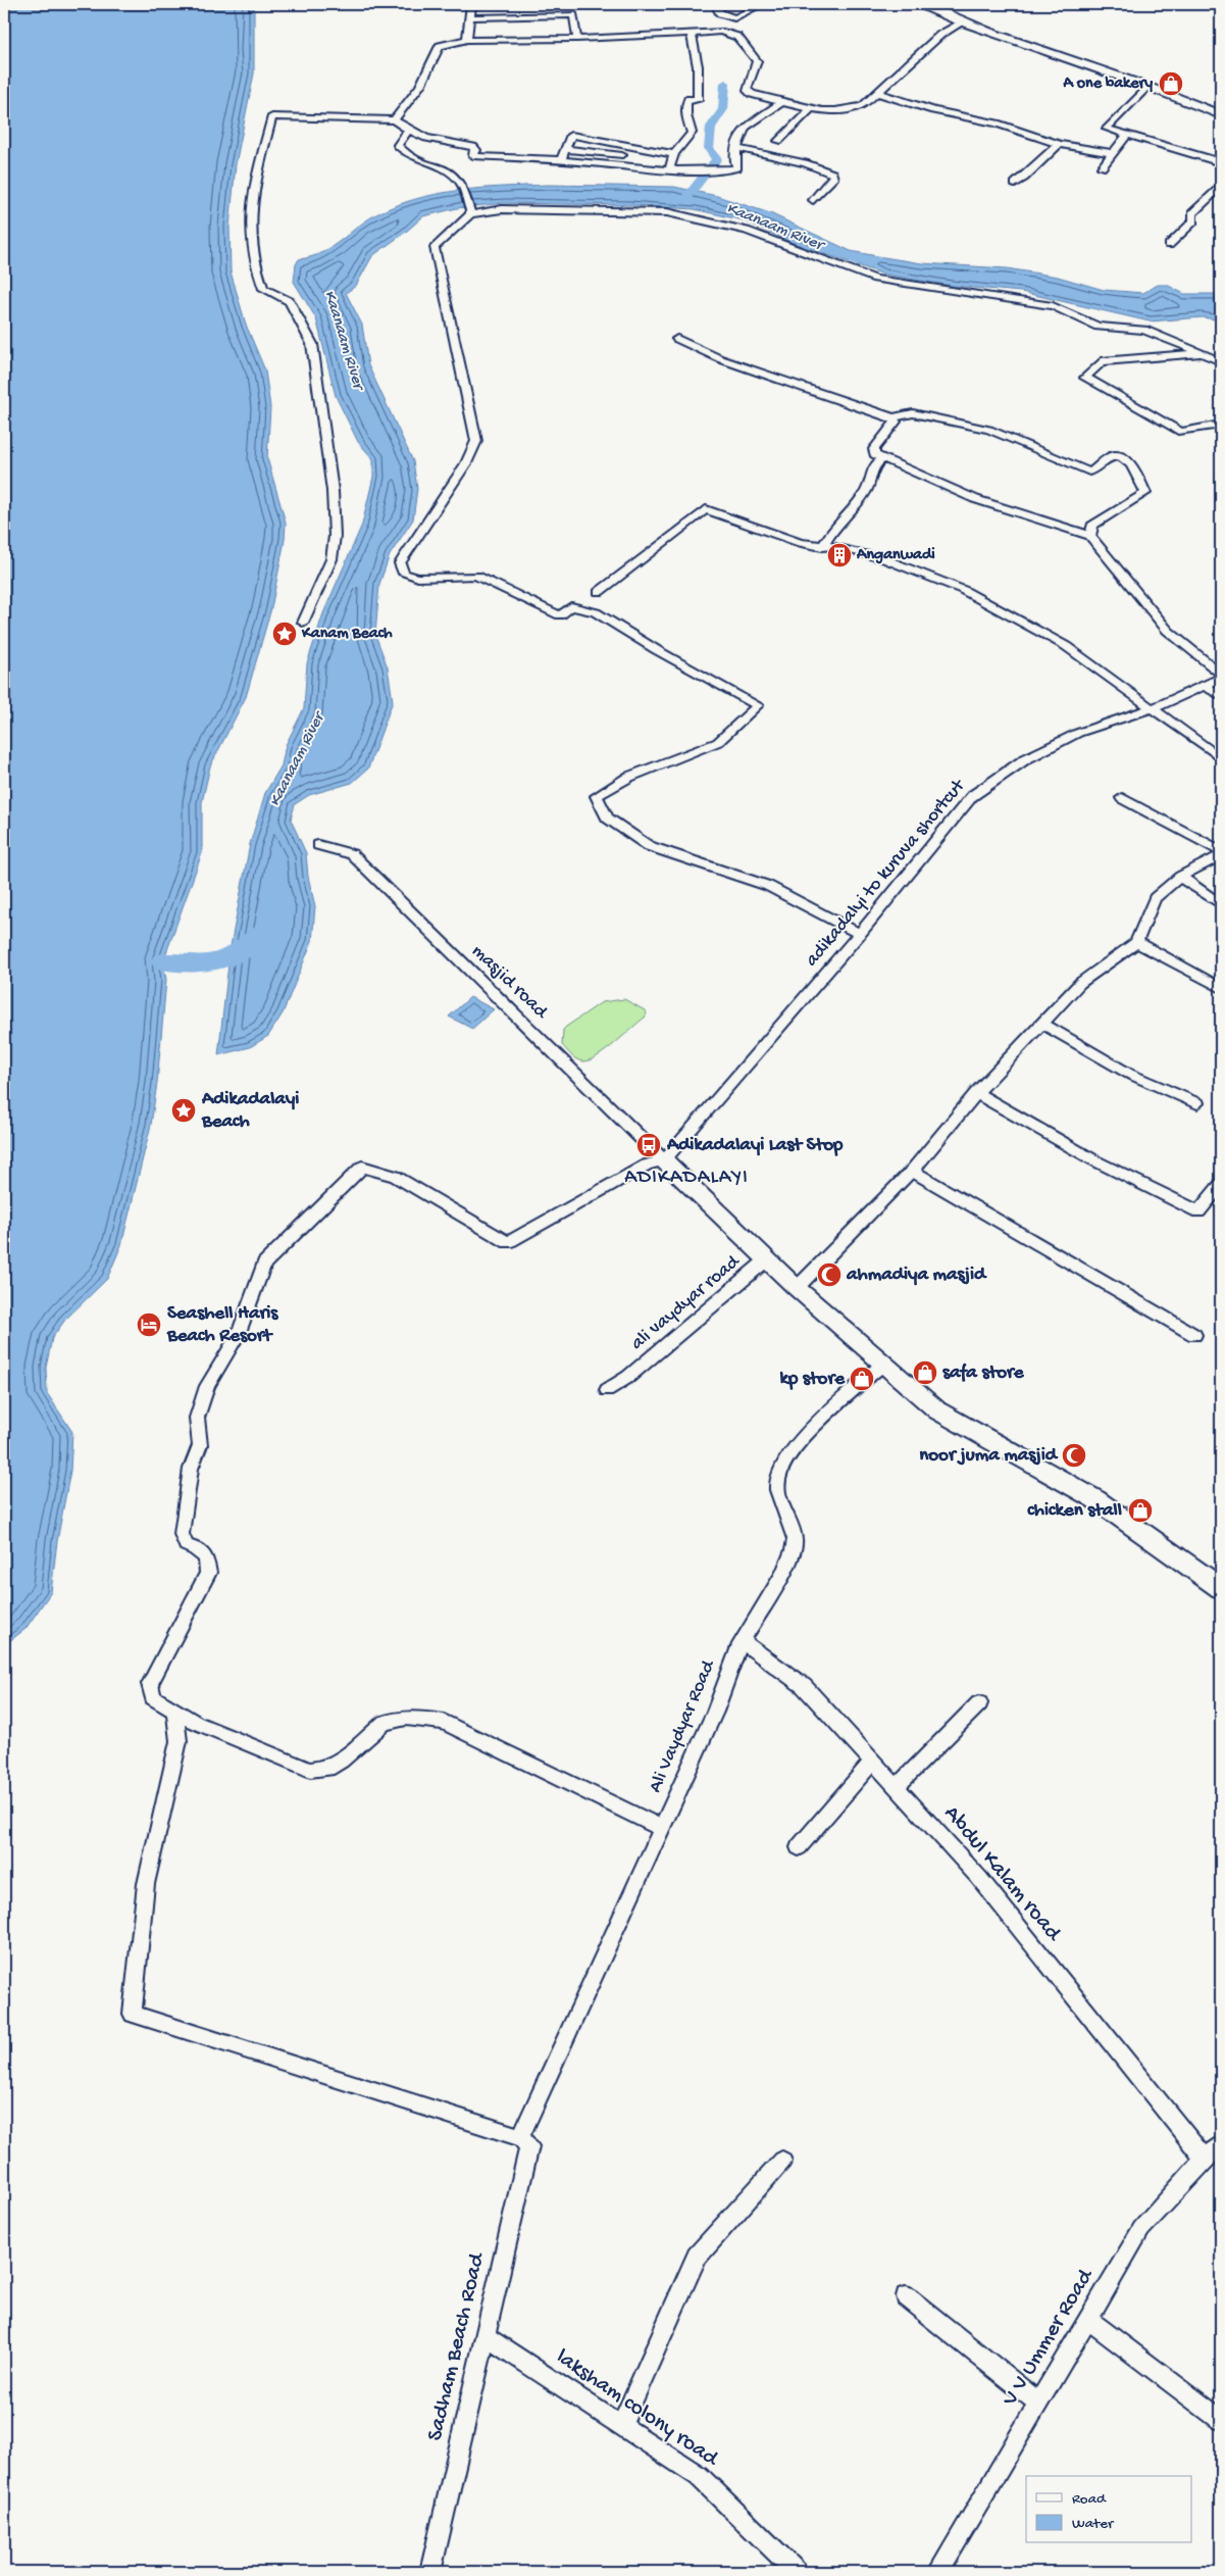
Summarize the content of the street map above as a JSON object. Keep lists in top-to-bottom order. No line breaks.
{"streets":{"street":["adikadalyi to kuruva shortcut","masjid road","ali vaydyar road","Ali Vaydyar Road","Abdul Kalam road","V V Ummer Road","Sadham Beach Road","laksham colony road"]},"crossings":[["adikadalyi to kuruva shortcut","masjid road"],["Ali Vaydyar Road","Abdul Kalam road"],["Ali Vaydyar Road","Sadham Beach Road"],["Abdul Kalam road","V V Ummer Road"],["Sadham Beach Road","laksham colony road"]],"districts":["ADIKADALAYI"],"water":["Kaanaam River"],"places":{"shop":["A one bakery","safa store","kp store","chicken stall"],"building":["Anganwadi"],"place":["Kanam Beach","Adikadalayi Beach"],"bus stop":["Adikadalayi Last Stop"],"mosque":["ahmadiya masjid","noor juma masjid"],"hotel":["Seashell Haris Beach Resort"]},"legend":["Road","Water"]}
